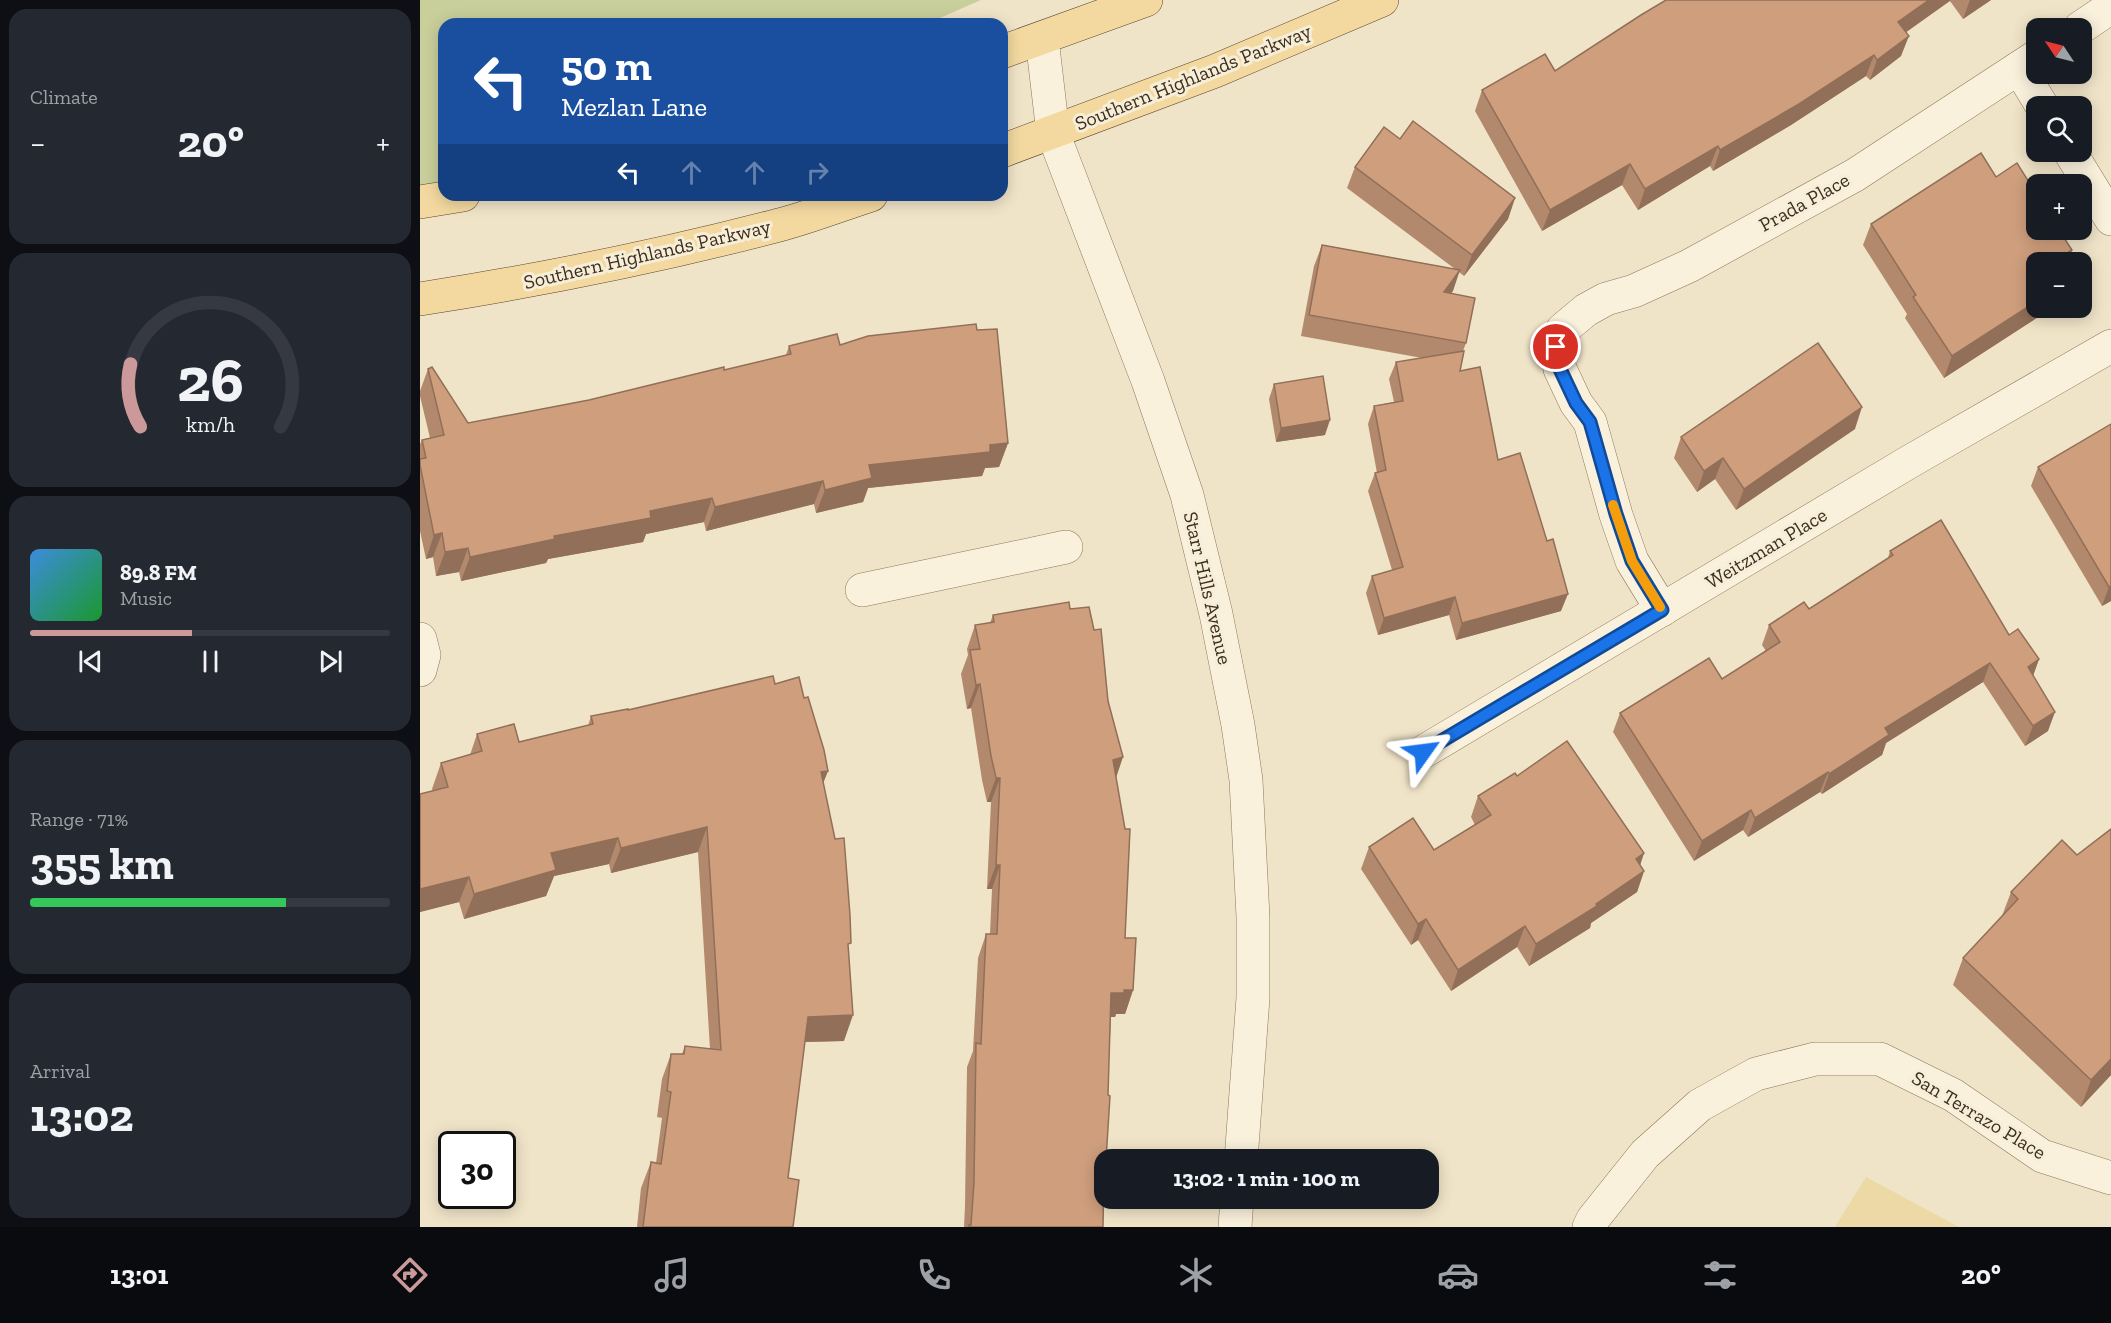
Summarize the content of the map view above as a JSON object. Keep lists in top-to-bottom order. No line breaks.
{"streets":{"main road":["Southern Highlands Parkway"],"street":["Prada Place","Weitzman Place","Starr Hills Avenue","San Terrazo Place"]},"crossings":[["Southern Highlands Parkway","Starr Hills Avenue"],["Prada Place","Weitzman Place"]],"north":"top left","page":{"tile":["Climate",["Range · 71%","355 km"],["Arrival","13:02"]],"map_buttons":["+","−"],"turn":["50 m","Mezlan Lane"],"heat":["−","20°","+"],"song":["89.8 FM","Music"],"limit":"30","trip":"13:02 · 1 min · 100 m","tabs":["13:01","20°"],"gauge":["26","km/h"]}}
